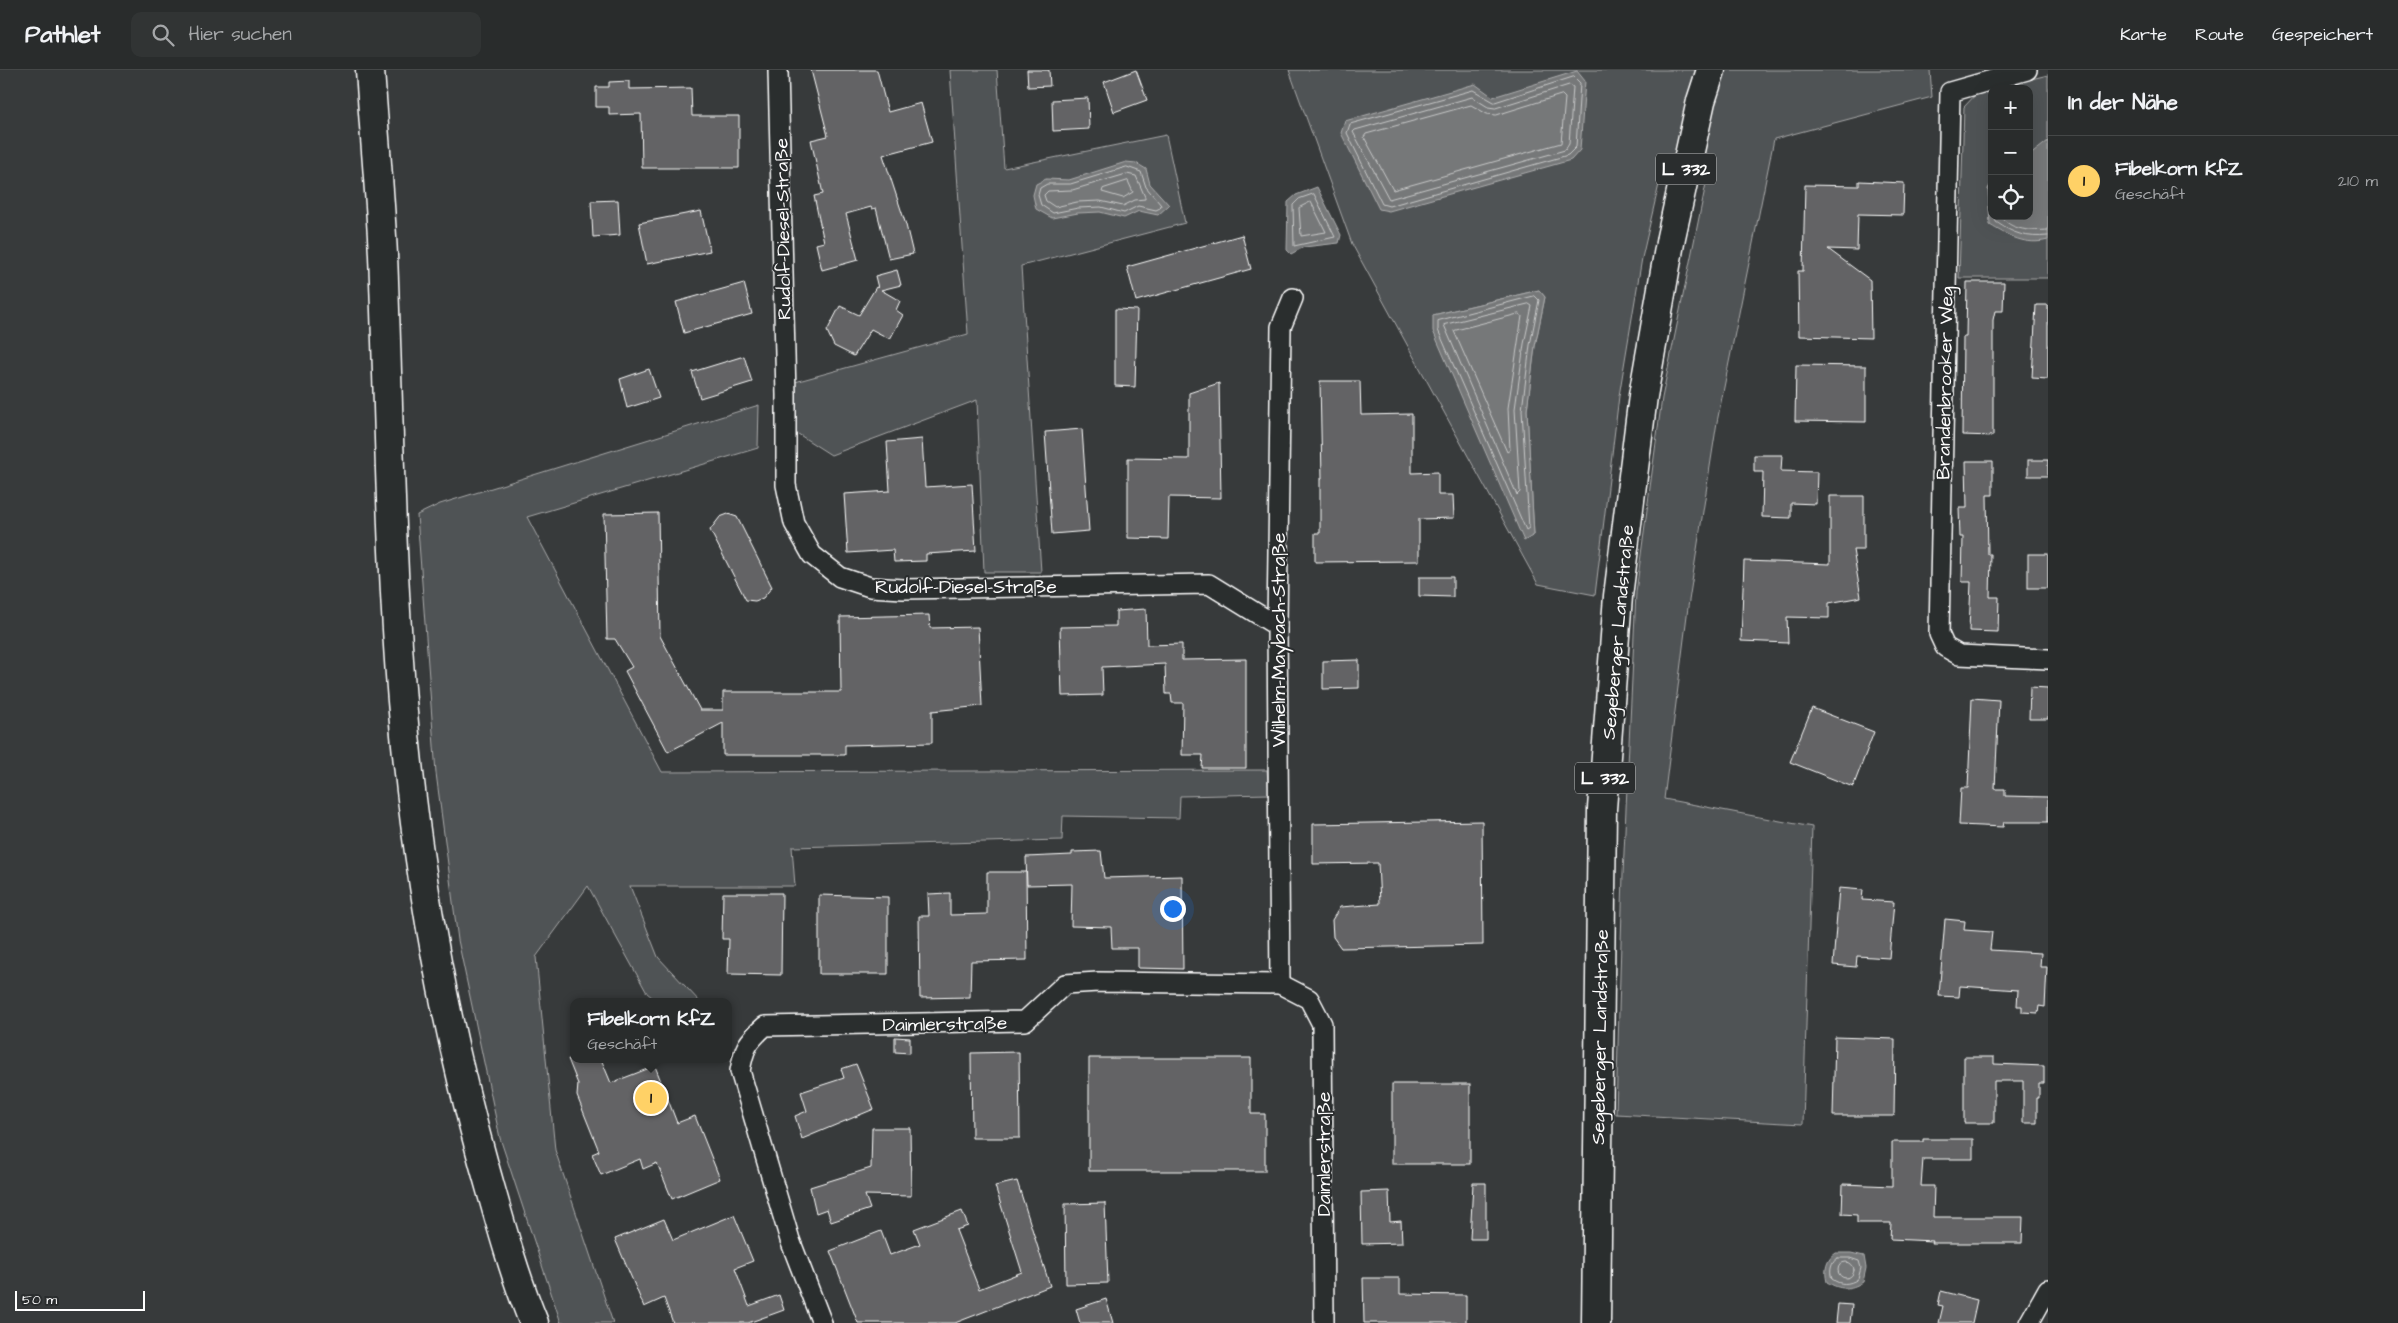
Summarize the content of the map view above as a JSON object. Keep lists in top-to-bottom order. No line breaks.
{"streets":{"main road":["L 332","Segeberger Landstraße"],"street":["Rudolf-Diesel-Straße","Brandenbrooker Weg","Wilhelm-Maybach-Straße","Daimlerstraße"]},"crossings":[["Rudolf-Diesel-Straße","Wilhelm-Maybach-Straße"],["Wilhelm-Maybach-Straße","Daimlerstraße"]],"scale_bar":"50 m","page":{"header":"Pathlet","search":"Hier suchen","nav":["Karte","Route","Gespeichert"],"heading":"In der Nähe","map_buttons":["+","−"],"list":[{"mark":"1","name":"Fibelkorn KfZ","note":"Geschäft","value":"210 m"}],"popup":["Fibelkorn KfZ","Geschäft"],"pins":"1","scale":"50 m"}}
